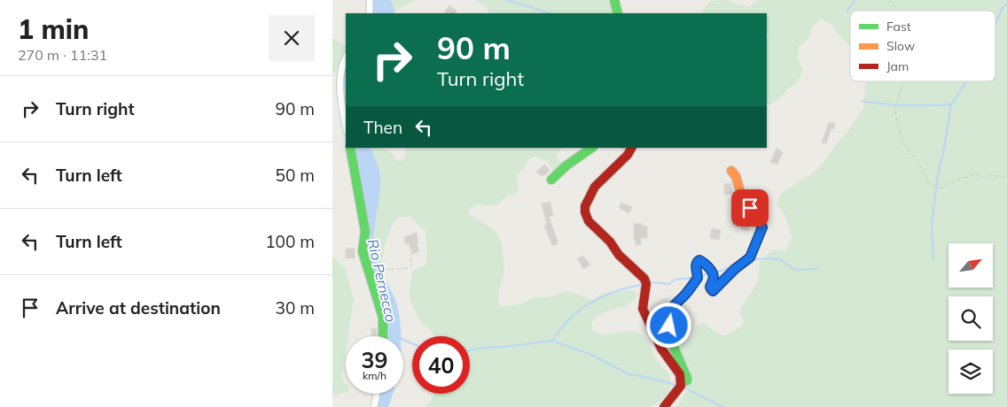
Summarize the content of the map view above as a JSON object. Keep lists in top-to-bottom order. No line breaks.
{"water":["Rio Pernecco"],"legend":["Fast","Slow","Jam"],"north":"top right","page":{"heading":["1 min","270 m · 11:31"],"turn":["90 m","Turn right"],"list":[{"name":"Turn right","value":"90 m"},{"name":"Turn left","value":"50 m"},{"name":"Turn left","value":"100 m"},{"name":"Arrive at destination","value":"30 m"}],"then":"Then","speed":"39 km/h","limit":"40"}}
